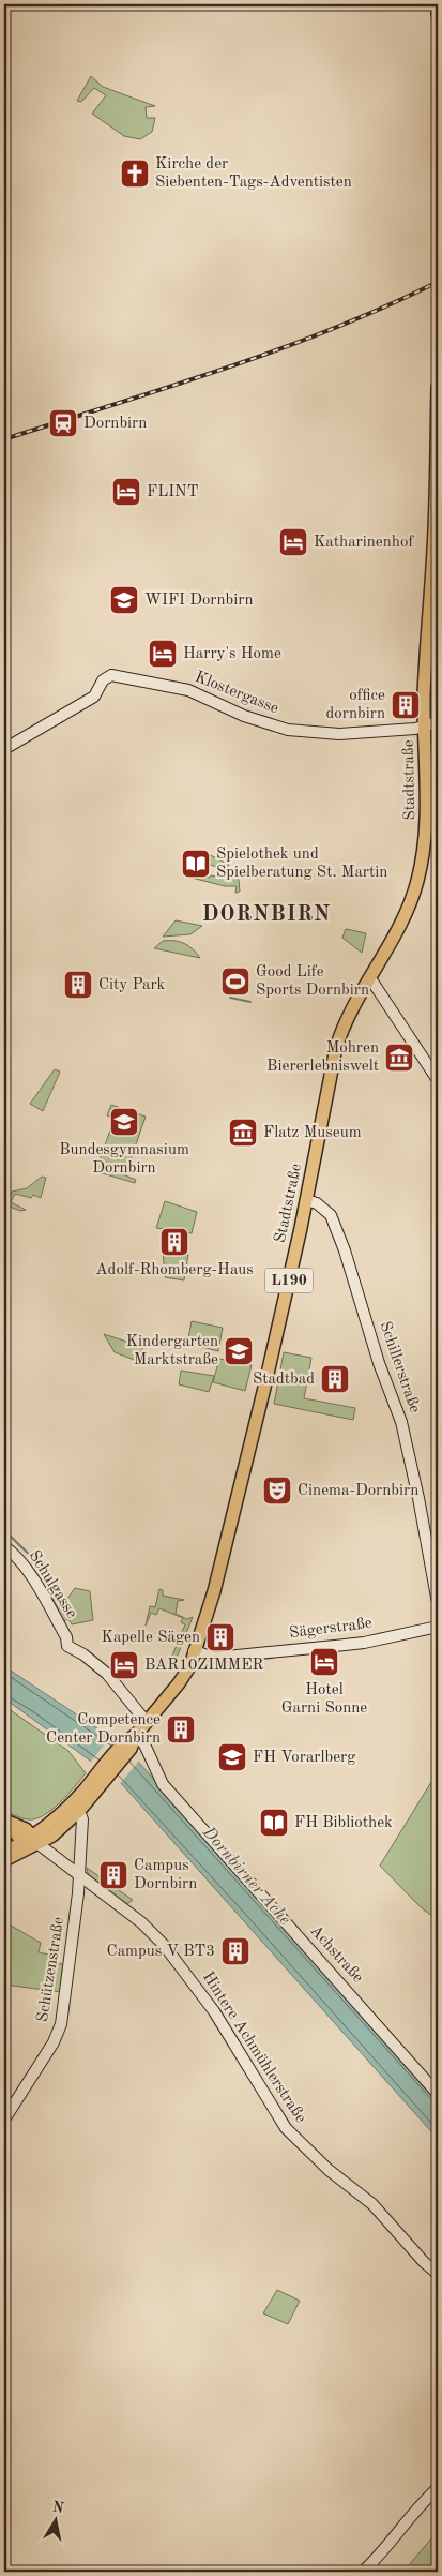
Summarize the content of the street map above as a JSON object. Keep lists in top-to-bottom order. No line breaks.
{"streets":{"main road":["Stadtstraße","L190"],"street":["Klostergasse","Schillerstraße","Schulgasse","Sägerstraße","Achstraße","Schützenstraße","Hintere Achmühlerstraße"]},"crossings":[["Klostergasse","Stadtstraße"],["Stadtstraße","L190"],["Stadtstraße","Schillerstraße"],["Stadtstraße","Schulgasse"],["Stadtstraße","Sägerstraße"],["Stadtstraße","Achstraße"],["L190","Schützenstraße"],["L190","Hintere Achmühlerstraße"],["Schützenstraße","Hintere Achmühlerstraße"]],"districts":["DORNBIRN"],"water":["Dornbirner Ache"],"places":{"church":["Kirche der Siebenten-Tags-Adventisten"],"station":["Dornbirn"],"hotel":["FLINT","Katharinenhof","Harry's Home","Hotel Garni Sonne","BAR10ZIMMER"],"school or university":["WIFI Dornbirn","Bundesgymnasium Dornbirn","Kindergarten Marktstraße","FH Vorarlberg"],"building":["office dornbirn","City Park","Adolf-Rhomberg-Haus","Stadtbad","Kapelle Sägen","Competence Center Dornbirn","Campus Dornbirn","Campus V BT3"],"library":["Spielothek und Spielberatung St. Martin","FH Bibliothek"],"sports":["Good Life Sports Dornbirn"],"museum":["Mohren Biererlebniswelt","Flatz Museum"],"theatre":["Cinema-Dornbirn"]},"north":"top"}
